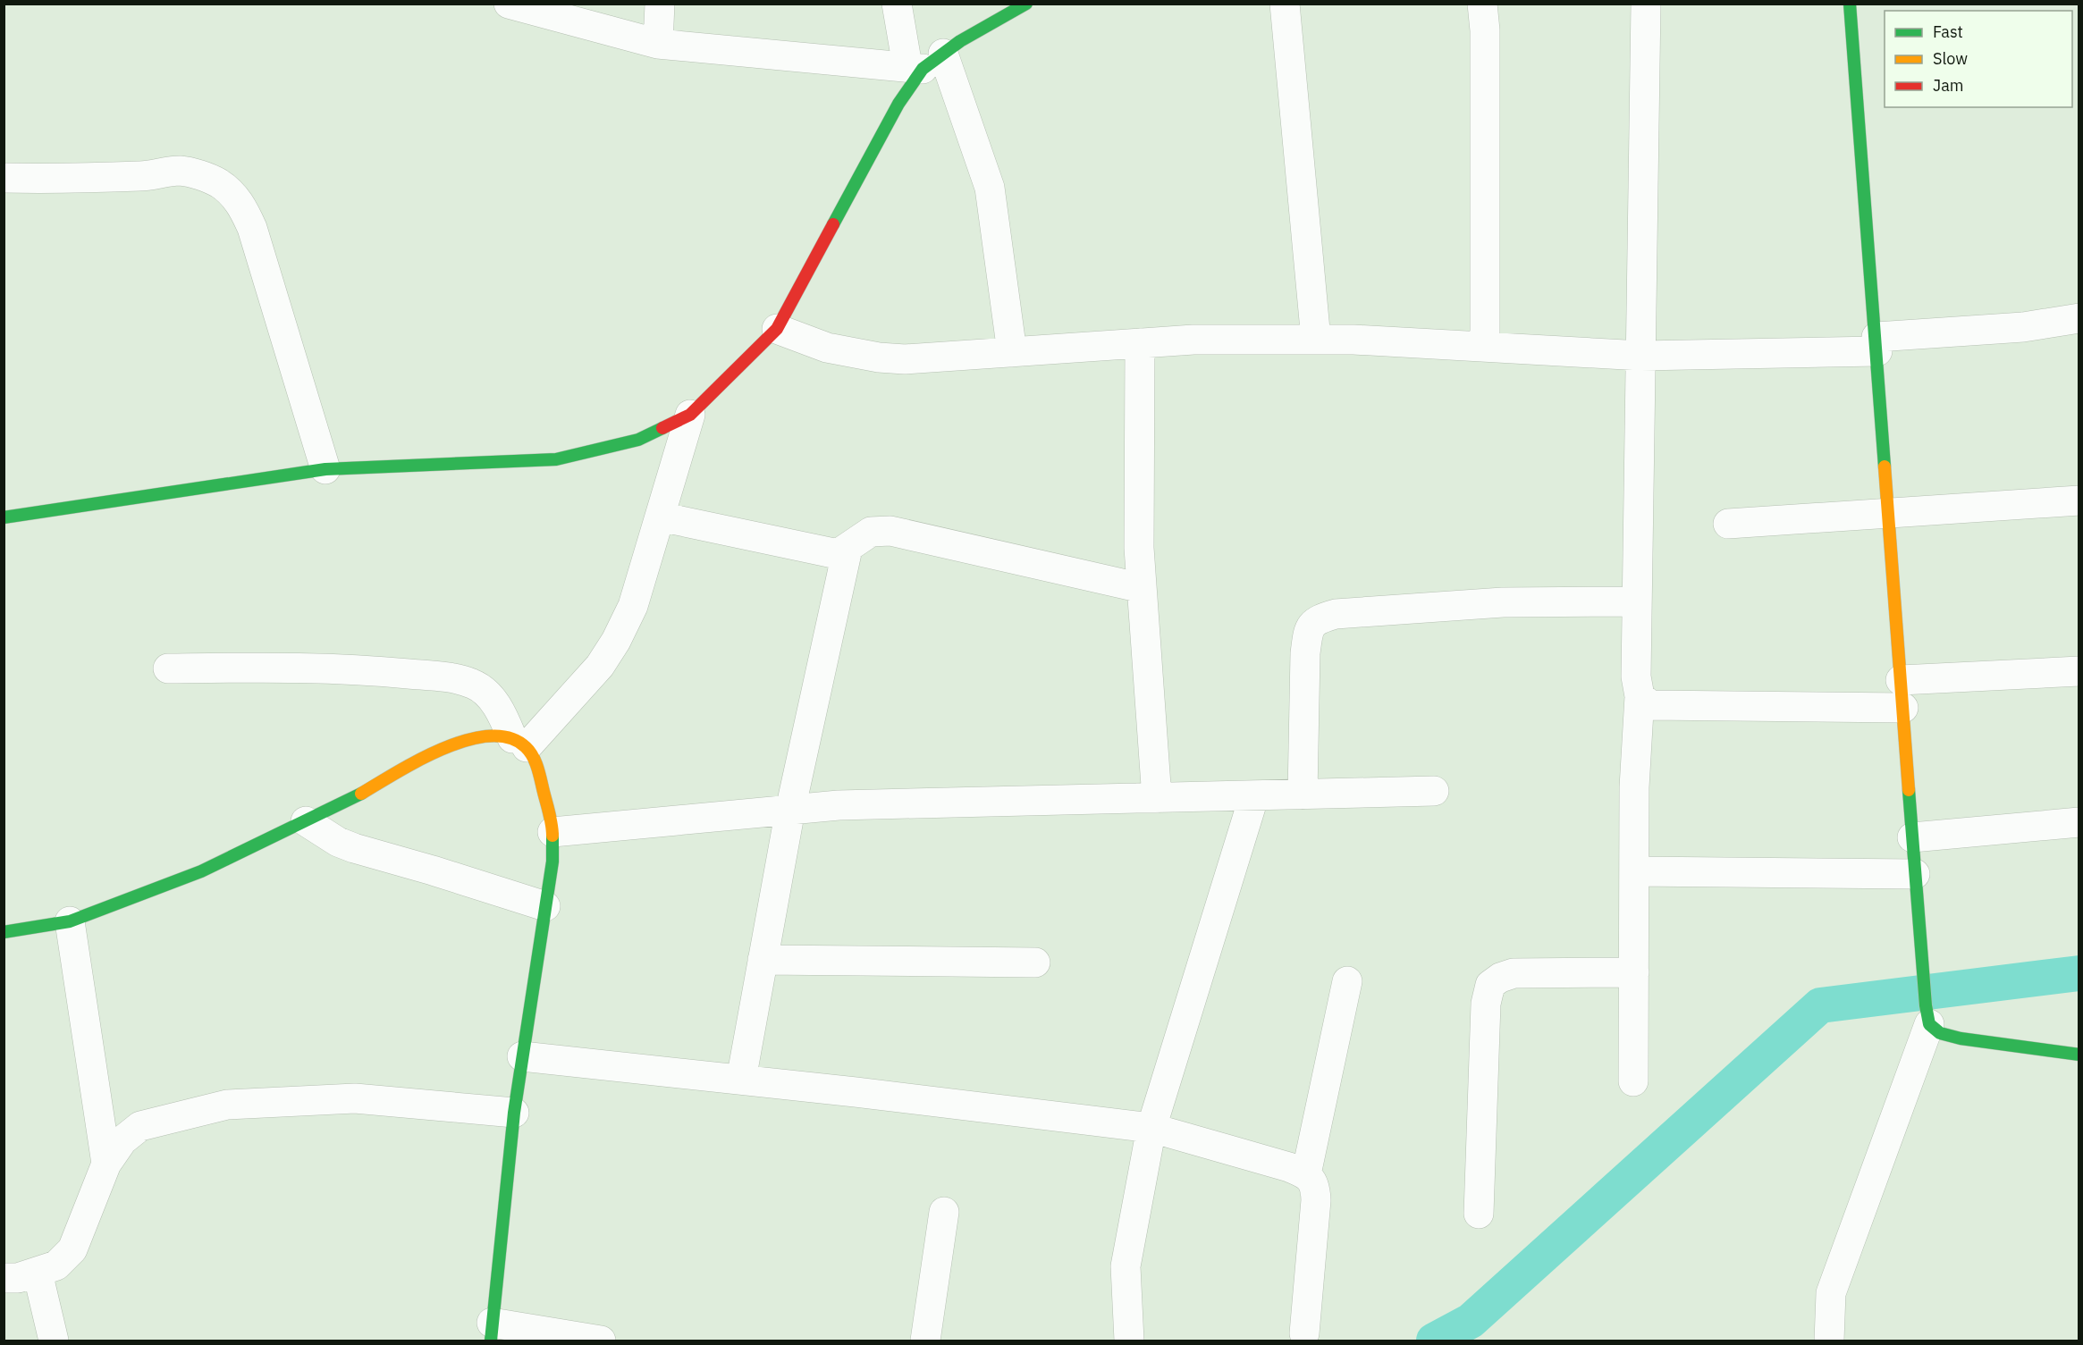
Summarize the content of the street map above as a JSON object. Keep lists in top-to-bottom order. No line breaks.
{"legend":["Fast","Slow","Jam"]}
